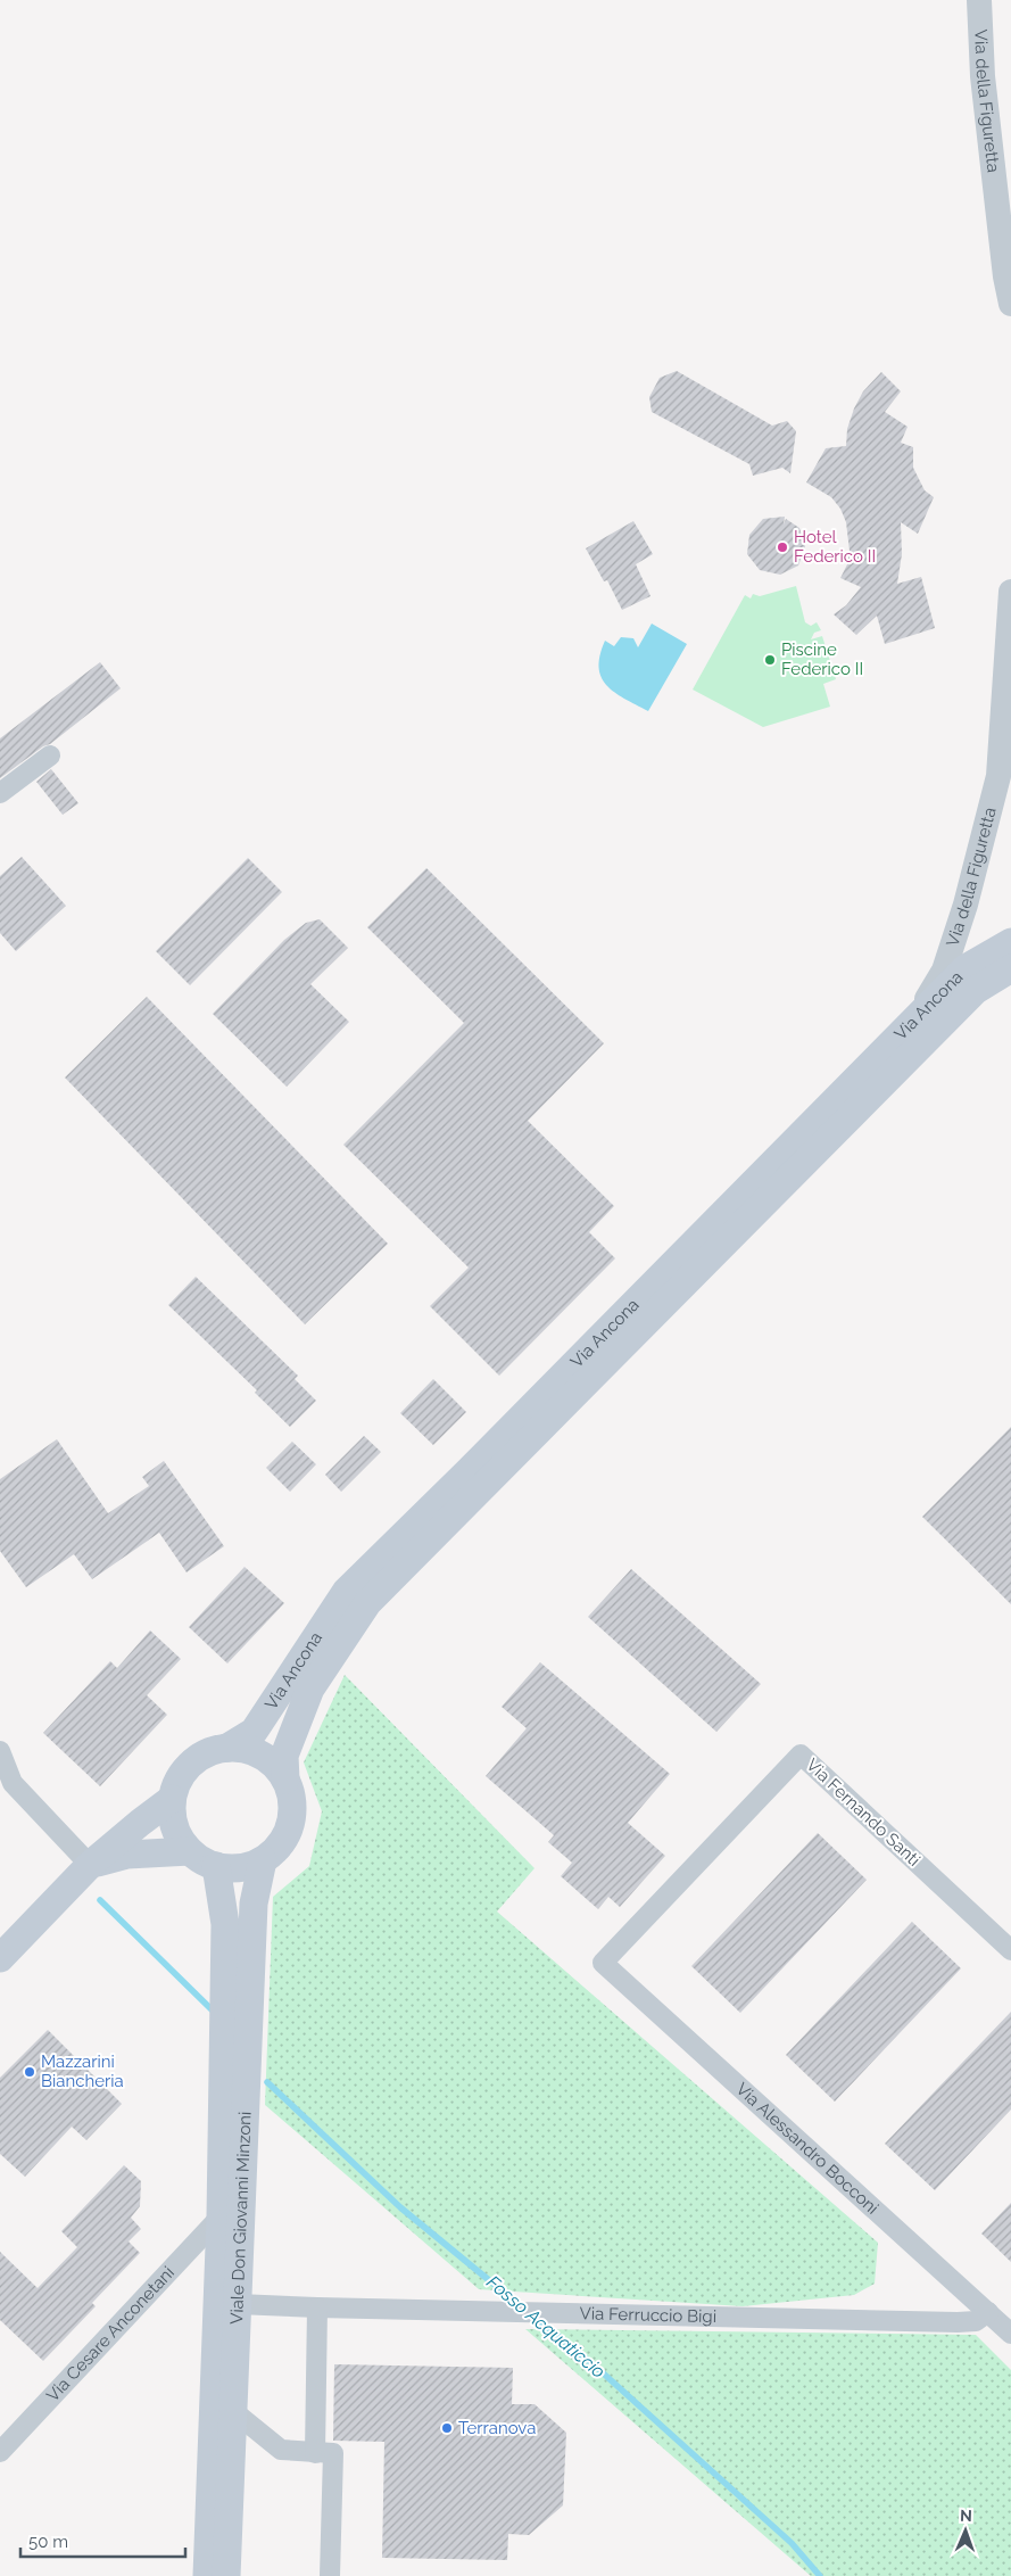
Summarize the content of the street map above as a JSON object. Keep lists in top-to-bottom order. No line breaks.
{"streets":{"main road":["Via Ancona","Viale Don Giovanni Minzoni"],"street":["Via della Figuretta","Via Fernando Santi","Via Alessandro Bocconi","Via Ferruccio Bigi","Via Cesare Anconetani"]},"crossings":[["Via della Figuretta","Via Ancona"],["Via Ancona","Viale Don Giovanni Minzoni"],["Via Fernando Santi","Via Alessandro Bocconi"],["Via Alessandro Bocconi","Via Ferruccio Bigi"],["Viale Don Giovanni Minzoni","Via Ferruccio Bigi"],["Viale Don Giovanni Minzoni","Via Cesare Anconetani"]],"water":["Fosso Acquaticcio"],"places":["Hotel Federico II","Piscine Federico II","Mazzarini Biancheria","Terranova"],"scale_bar":"50 m","north":"top"}
